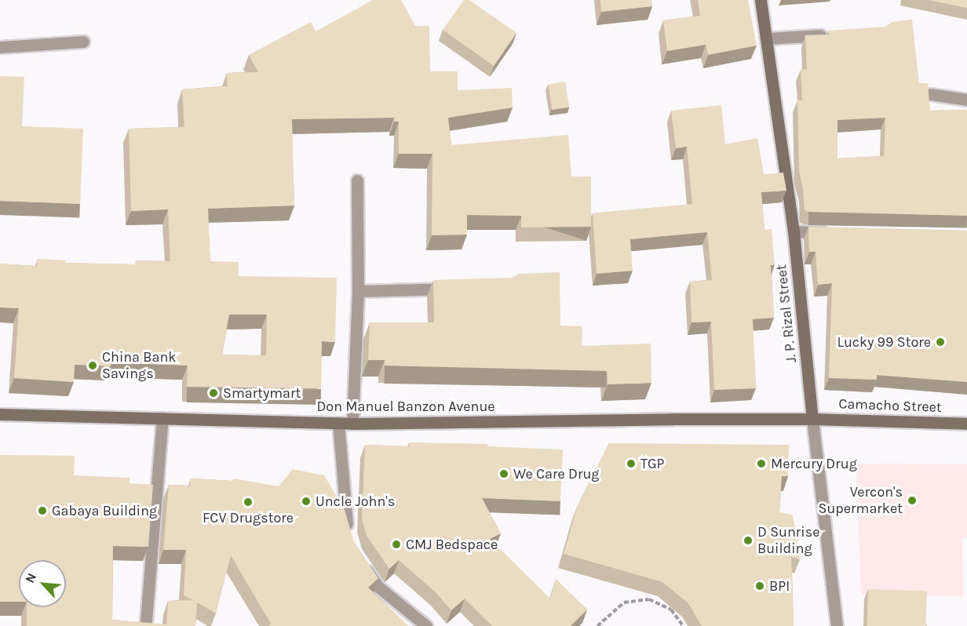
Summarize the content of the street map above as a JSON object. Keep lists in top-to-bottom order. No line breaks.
{"streets":{"main road":["J. P. Rizal Street","Camacho Street","Don Manuel Banzon Avenue"]},"crossings":[["J. P. Rizal Street","Camacho Street"],["J. P. Rizal Street","Don Manuel Banzon Avenue"],["Camacho Street","Don Manuel Banzon Avenue"]],"places":["Lucky 99 Store","China Bank Savings","Smartymart","TGP","Mercury Drug","We Care Drug","Vercon's Supermarket","Uncle John's","FCV Drugstore","Gabaya Building","D Sunrise Building","CMJ Bedspace","BPI"],"north":"top left"}
